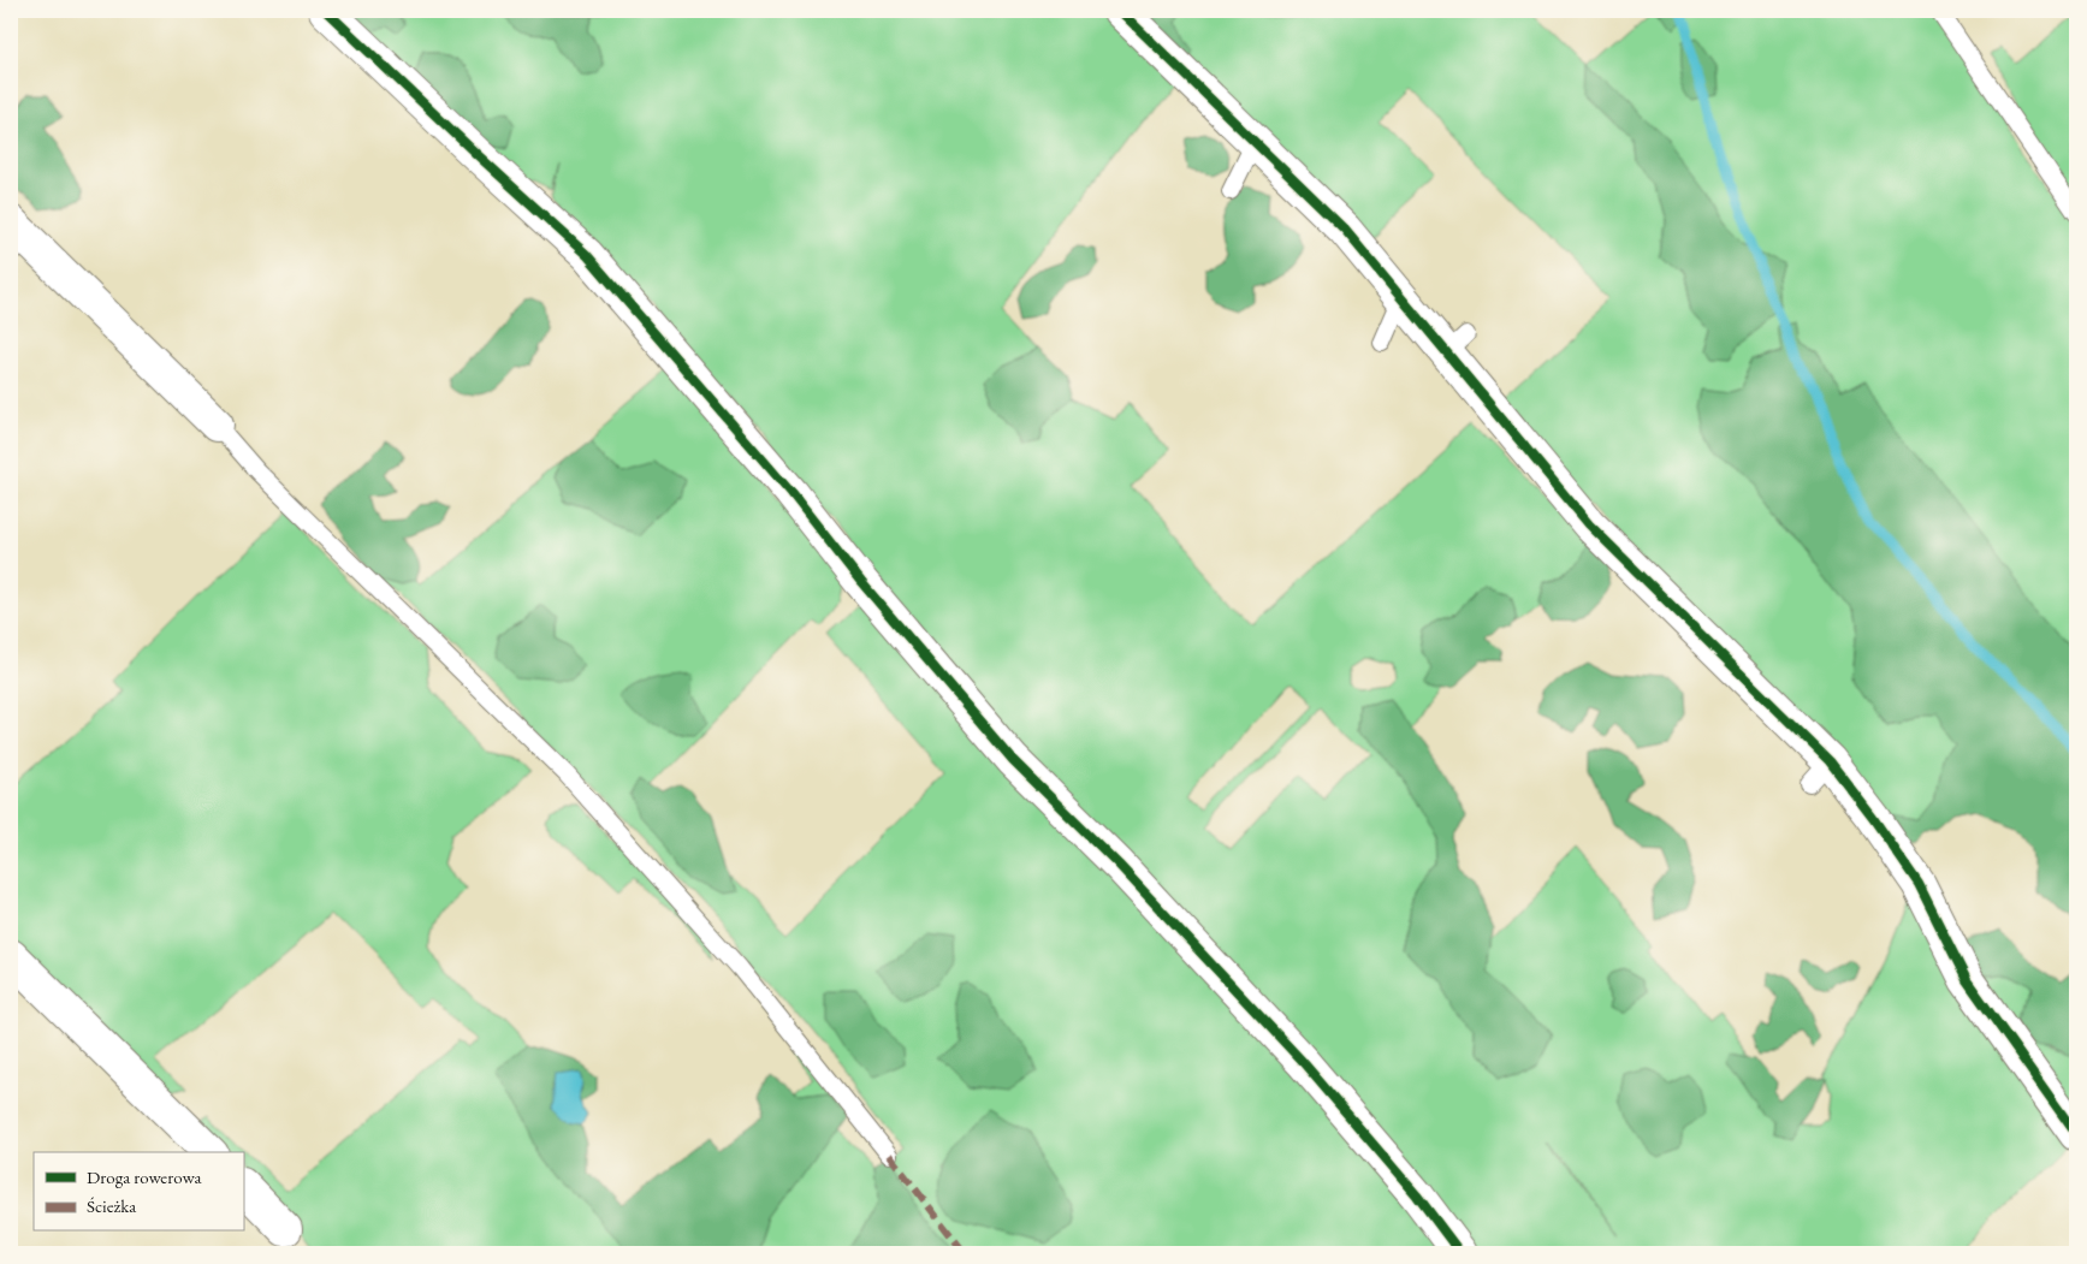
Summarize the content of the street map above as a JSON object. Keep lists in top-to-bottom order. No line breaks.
{"legend":["Droga rowerowa","Ścieżka"]}
